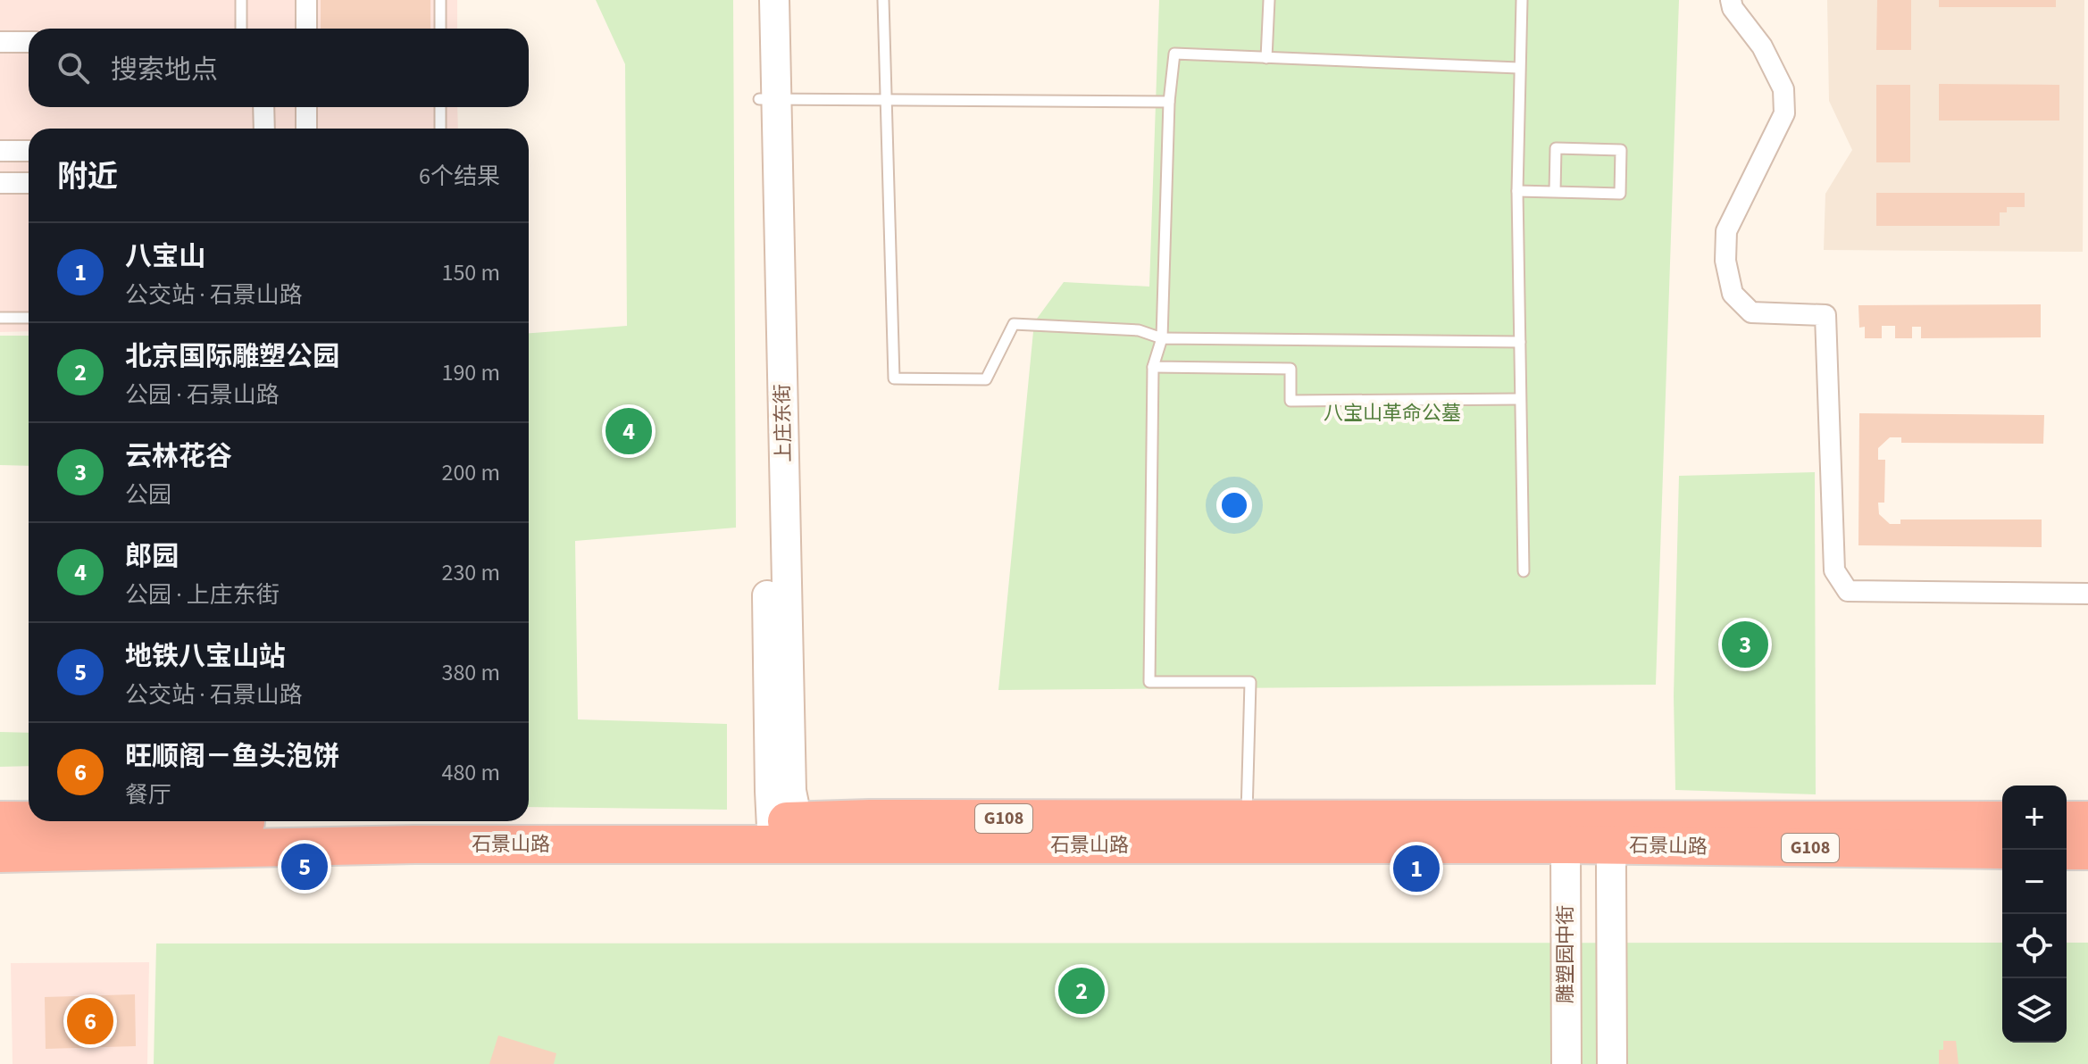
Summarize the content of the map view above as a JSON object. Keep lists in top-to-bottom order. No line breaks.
{"streets":{"highway":["G108","石景山路"],"main road":["上庄东街","雕塑园中街"]},"crossings":[["上庄东街","石景山路"],["石景山路","雕塑园中街"]],"parks":["八宝山革命公墓"],"page":{"search":"搜索地点","heading":["附近","6个结果"],"list":[{"mark":"1","name":"八宝山","note":"公交站 · 石景山路","value":"150 m"},{"mark":"2","name":"北京国际雕塑公园","note":"公园 · 石景山路","value":"190 m"},{"mark":"3","name":"云林花谷","note":"公园","value":"200 m"},{"mark":"4","name":"郎园","note":"公园 · 上庄东街","value":"230 m"},{"mark":"5","name":"地铁八宝山站","note":"公交站 · 石景山路","value":"380 m"},{"mark":"6","name":"旺顺阁－鱼头泡饼","note":"餐厅","value":"480 m"}],"pins":["4","3","5","1","2","6"],"map_buttons":["+","−"]}}
